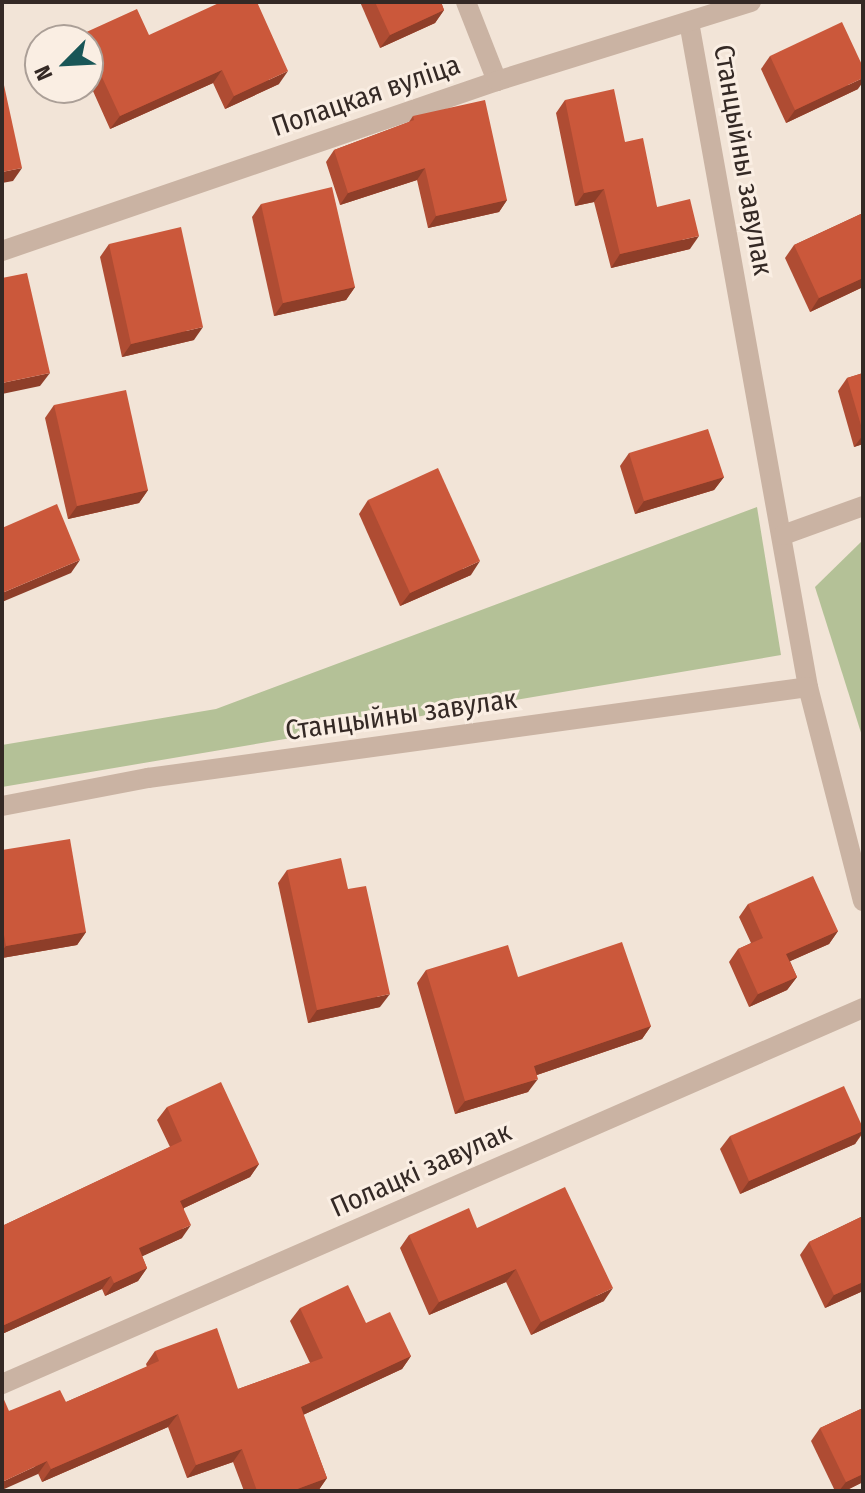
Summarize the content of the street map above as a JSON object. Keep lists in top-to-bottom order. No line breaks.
{"streets":{"street":["Полацкая вуліца","Станцыйны завулак","Полацкі завулак"]},"crossings":[["Полацкая вуліца","Станцыйны завулак"]],"north":"bottom left"}
